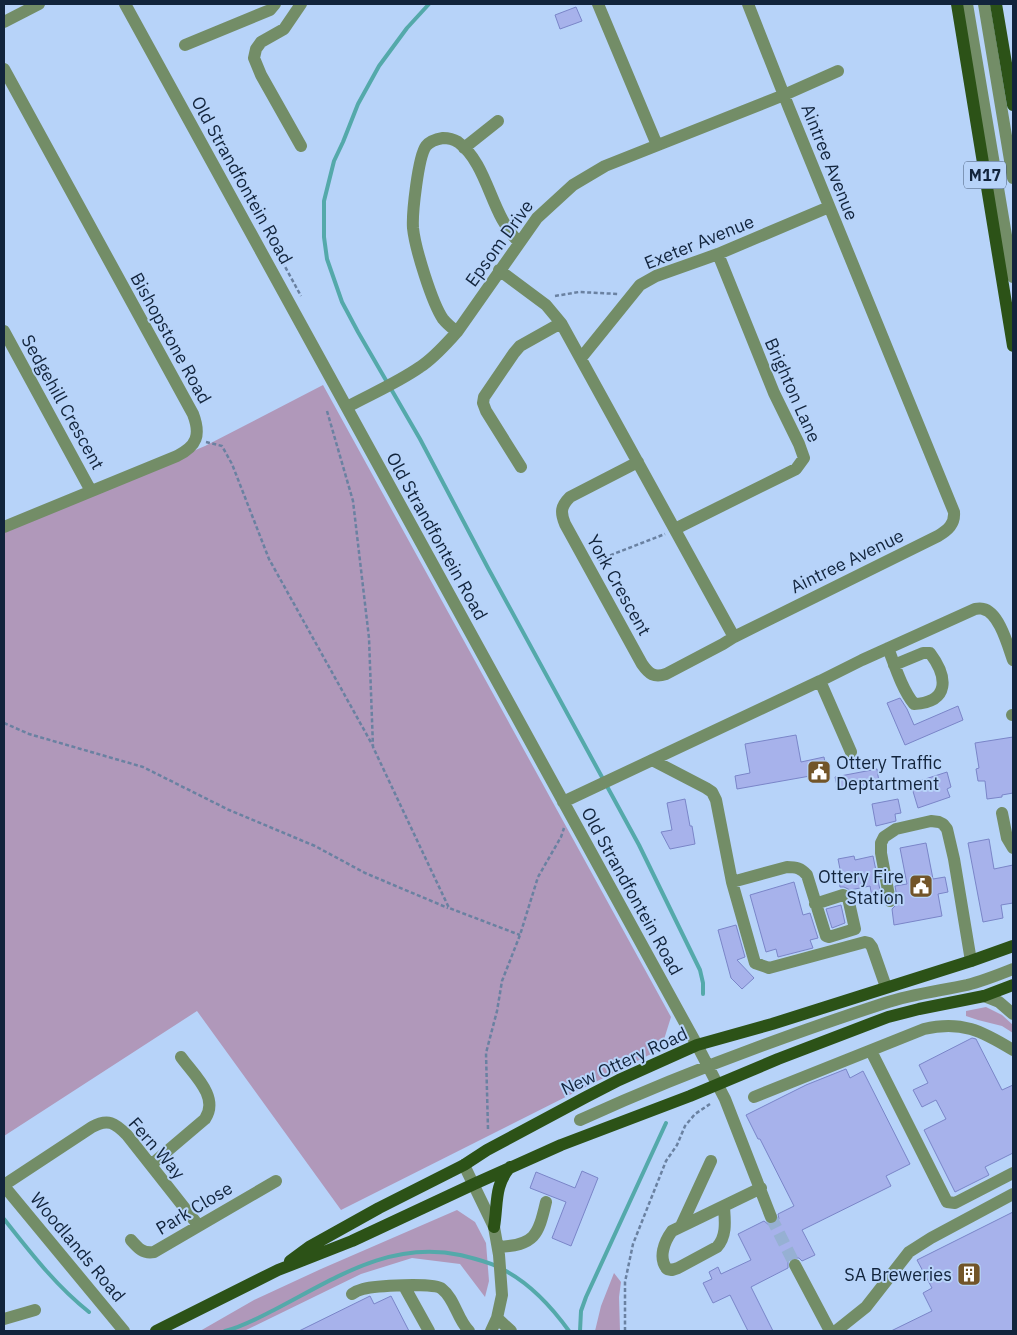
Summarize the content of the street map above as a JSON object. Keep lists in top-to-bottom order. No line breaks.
{"streets":{"main road":["M17","New Ottery Road"],"street":["Aintree Avenue","Old Strandfontein Road","Exeter Avenue","Epsom Drive","Bishopstone Road","Brighton Lane","Sedgehill Crescent","York Crescent","Fern Way","Park Close","Woodlands Road"]},"crossings":[["Aintree Avenue","Exeter Avenue"],["Aintree Avenue","Epsom Drive"],["Aintree Avenue","York Crescent"],["Old Strandfontein Road","Epsom Drive"],["Old Strandfontein Road","New Ottery Road"],["Exeter Avenue","Brighton Lane"],["Fern Way","Park Close"],["Fern Way","Woodlands Road"]],"places":{"public building":["Ottery Traffic Deptartment","Ottery Fire Station"],"building":["SA Breweries"]}}
